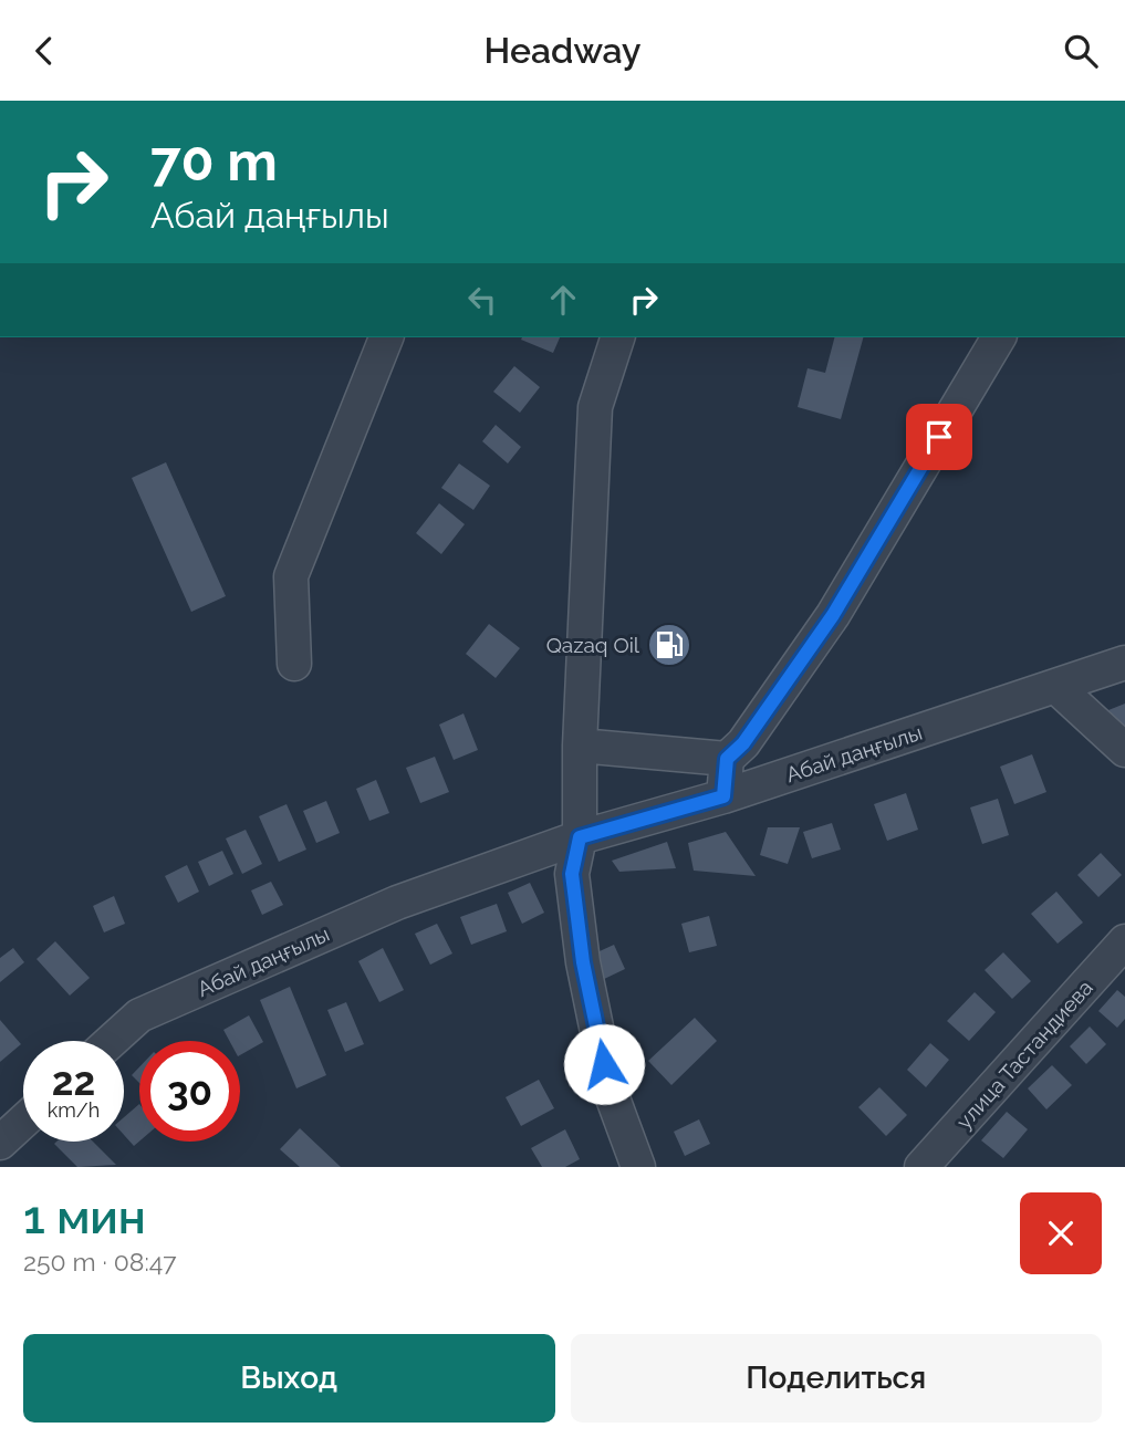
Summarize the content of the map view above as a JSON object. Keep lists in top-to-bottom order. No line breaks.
{"streets":{"street":["Абай даңғылы","улица Тастандиева"]},"places":{"fuel station":["Qazaq Oil"]},"page":{"header":"Headway","turn":["70 m","Абай даңғылы"],"speed":"22 km/h","limit":"30","heading":["1 мин","250 m · 08:47"],"buttons":["Выход","Поделиться"]}}
